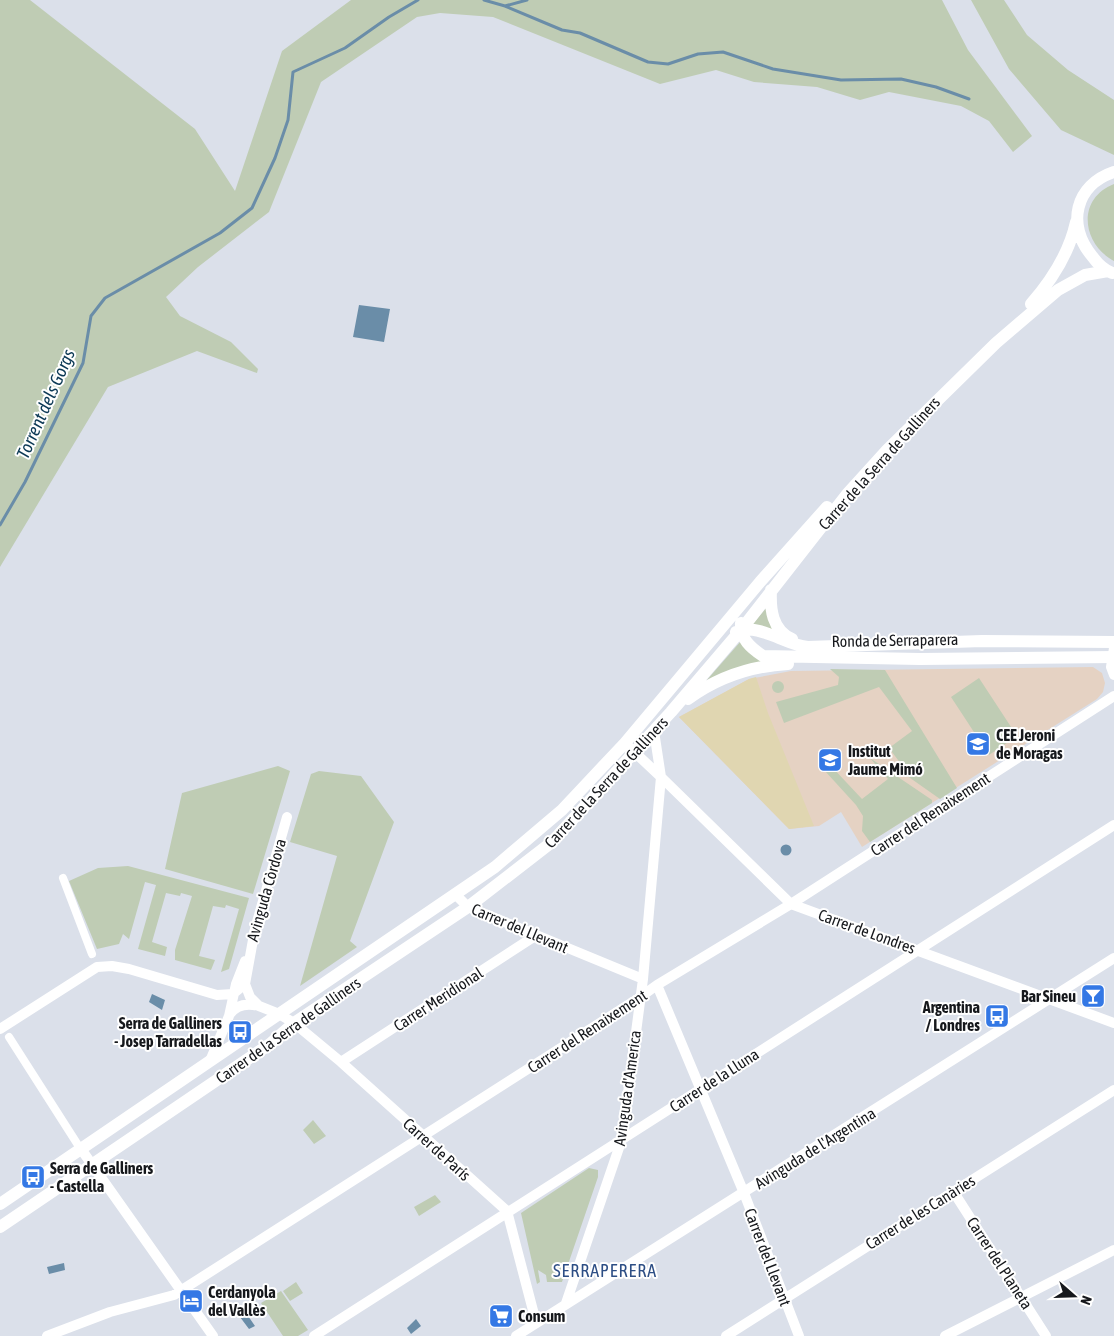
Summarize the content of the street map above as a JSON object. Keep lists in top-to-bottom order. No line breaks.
{"streets":{"street":["Carrer de la Serra de Galliners","Ronda de Serraparera","Carrer del Renaixement","Avinguda Còrdova","Carrer del Llevant","Carrer de Londres","Carrer Meridional","Carrer de la Lluna","Avinguda d'America","Avinguda de l'Argentina","Carrer de París","Carrer de les Canàries","Carrer del Planeta"]},"crossings":[["Carrer de la Serra de Galliners","Ronda de Serraparera"],["Carrer de la Serra de Galliners","Avinguda Còrdova"],["Carrer de la Serra de Galliners","Carrer del Llevant"],["Carrer de la Serra de Galliners","Carrer de Londres"],["Carrer de la Serra de Galliners","Carrer de París"],["Carrer del Renaixement","Carrer del Llevant"],["Carrer del Renaixement","Carrer de Londres"],["Carrer del Renaixement","Avinguda d'America"],["Carrer del Renaixement","Carrer de París"],["Carrer del Llevant","Carrer Meridional"],["Carrer del Llevant","Carrer de la Lluna"],["Carrer del Llevant","Avinguda d'America"],["Carrer del Llevant","Avinguda de l'Argentina"],["Carrer del Llevant","Carrer de les Canàries"],["Carrer de Londres","Carrer de la Lluna"],["Carrer de Londres","Avinguda d'America"],["Carrer de Londres","Avinguda de l'Argentina"],["Carrer Meridional","Carrer de París"],["Carrer de la Lluna","Avinguda d'America"],["Carrer de la Lluna","Carrer de París"],["Avinguda d'America","Avinguda de l'Argentina"],["Carrer de les Canàries","Carrer del Planeta"]],"districts":["SERRAPERERA"],"water":["Torrent dels Gorgs"],"places":{"school or university":["CEE Jeroni de Moragas","Institut Jaume Mimó"],"bar":["Bar Sineu"],"bus stop":["Argentina / Londres","Serra de Galliners - Josep Tarradellas","Serra de Galliners - Castella"],"hotel":["Cerdanyola del Vallès"],"supermarket":["Consum"]},"north":"right"}
